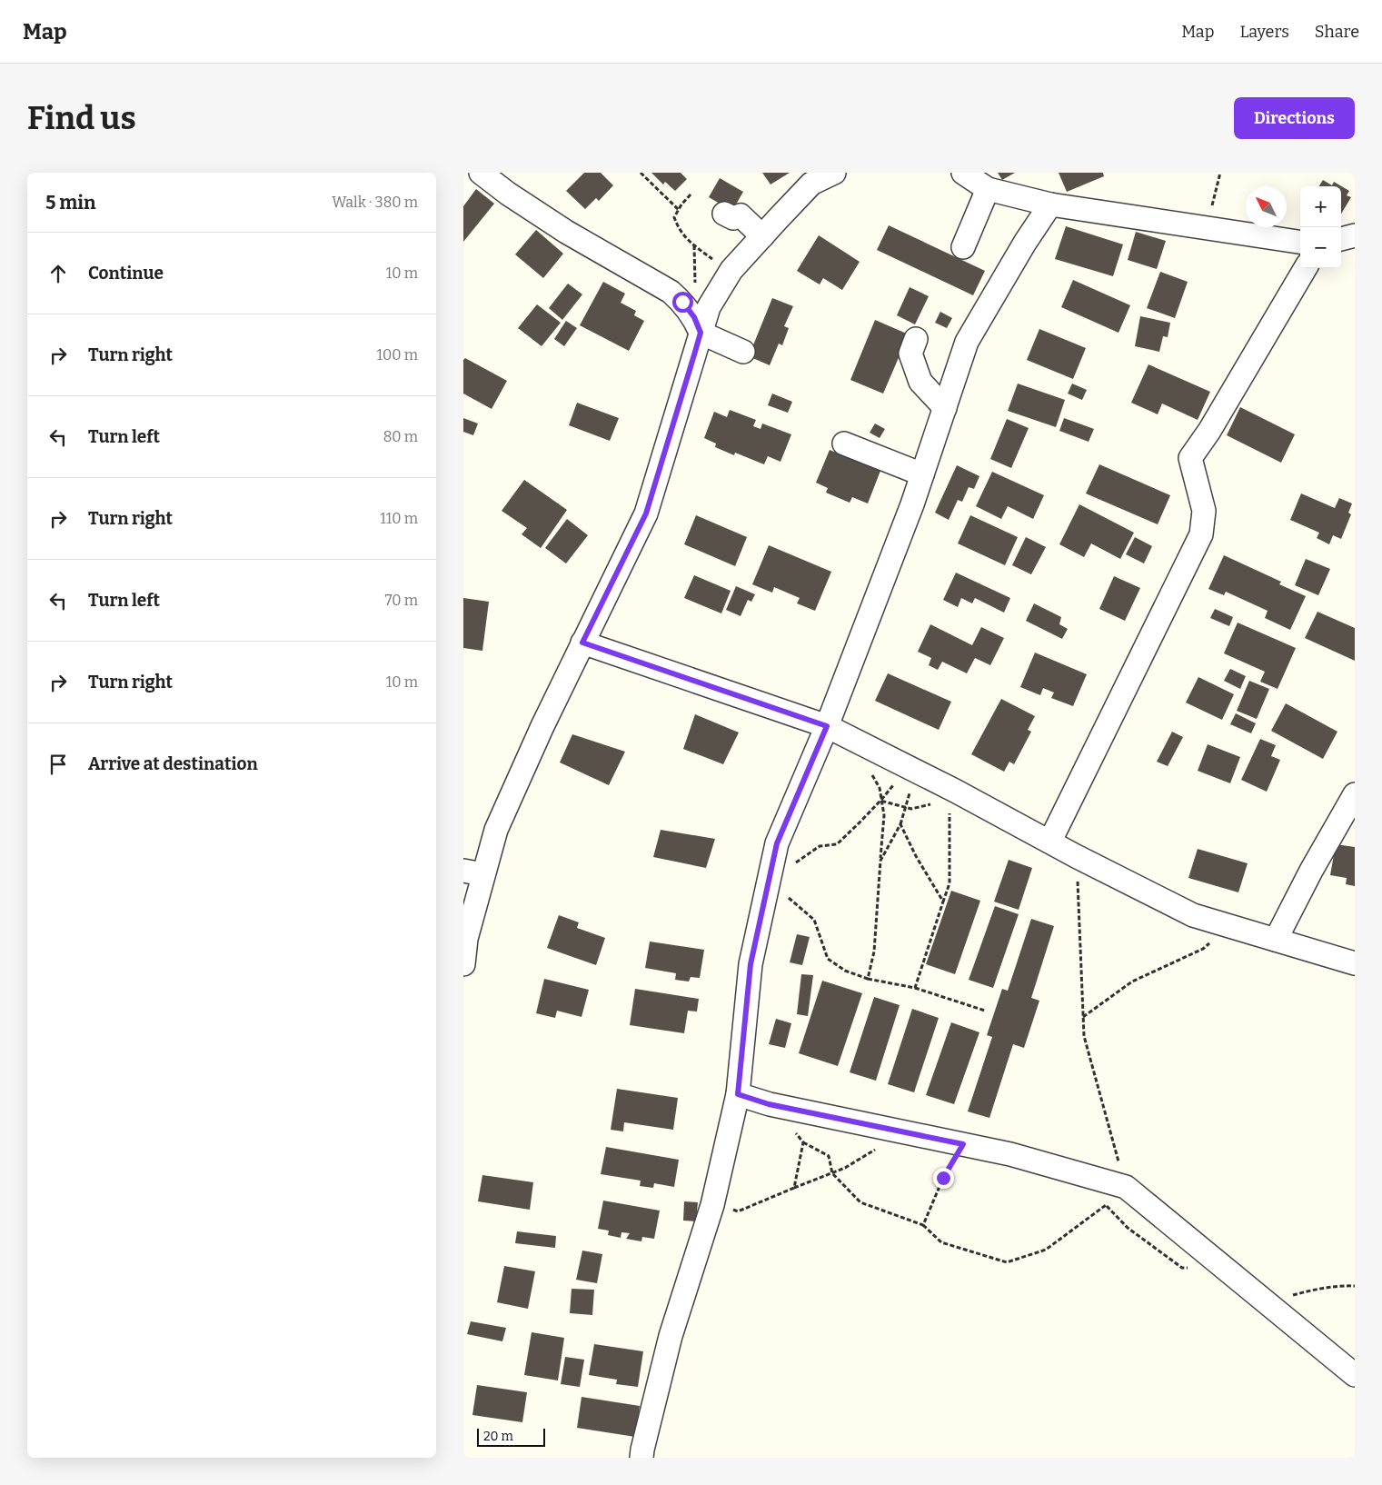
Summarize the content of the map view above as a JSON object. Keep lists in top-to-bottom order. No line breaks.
{"scale_bar":"20 m","north":"top left","page":{"header":"Map","nav":["Map","Layers","Share"],"buttons":"Directions","title":"Find us","heading":["5 min","Walk · 380 m"],"map_buttons":["+","−"],"list":[["Continue","10 m"],["Turn right","100 m"],["Turn left","80 m"],["Turn right","110 m"],["Turn left","70 m"],["Turn right","10 m"],"Arrive at destination"],"scale":"20 m"}}
